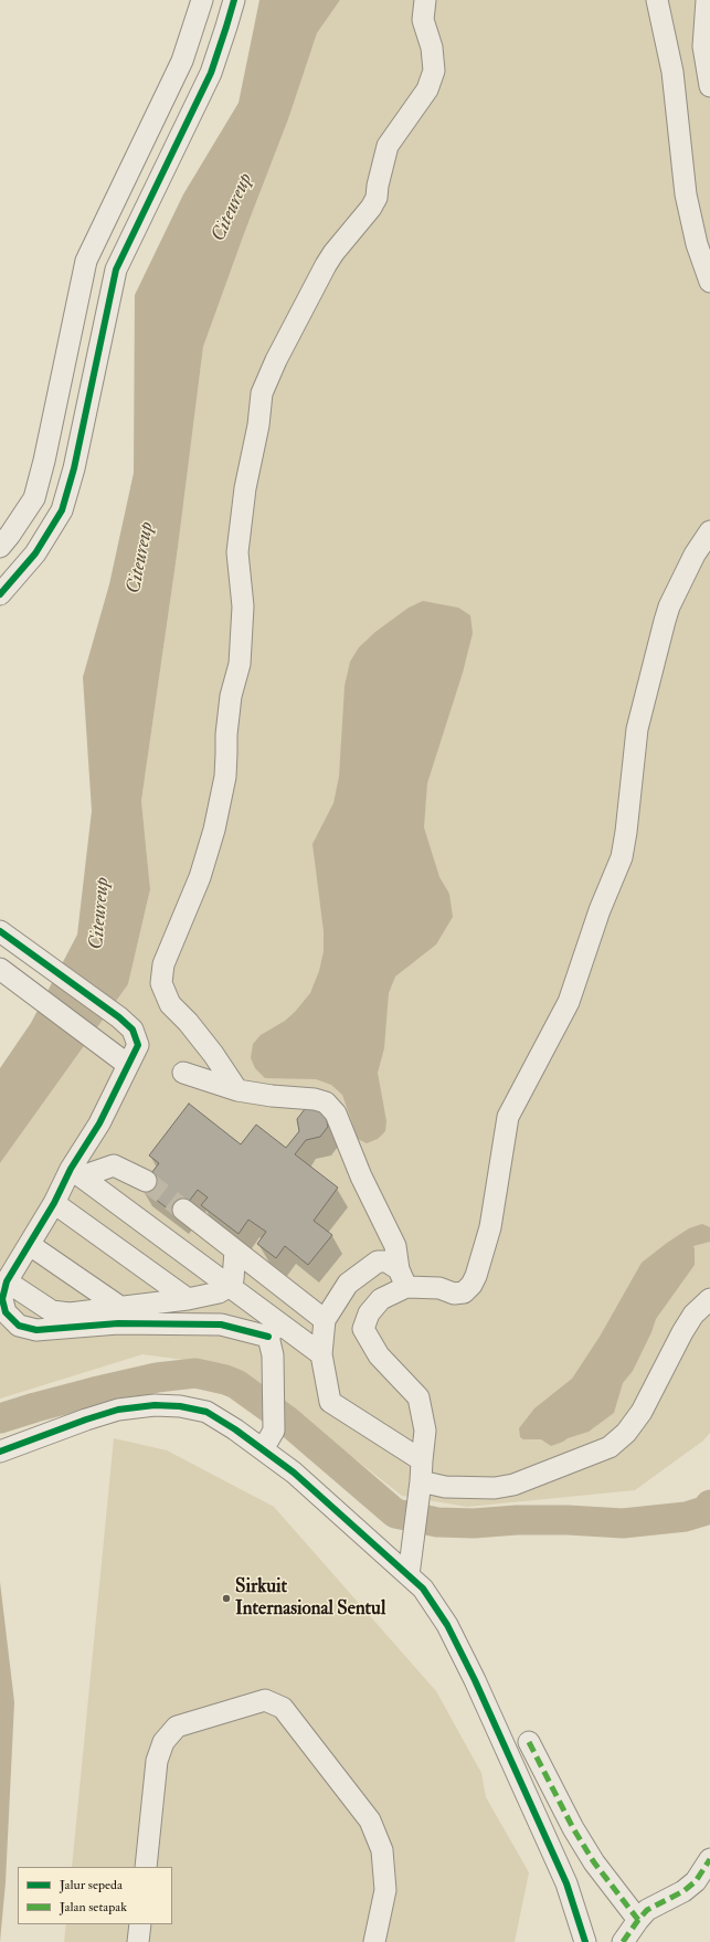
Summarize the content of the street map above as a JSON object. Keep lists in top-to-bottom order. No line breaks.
{"water":["Citeureup"],"places":["Sirkuit Internasional Sentul"],"legend":["Jalur sepeda","Jalan setapak"]}
